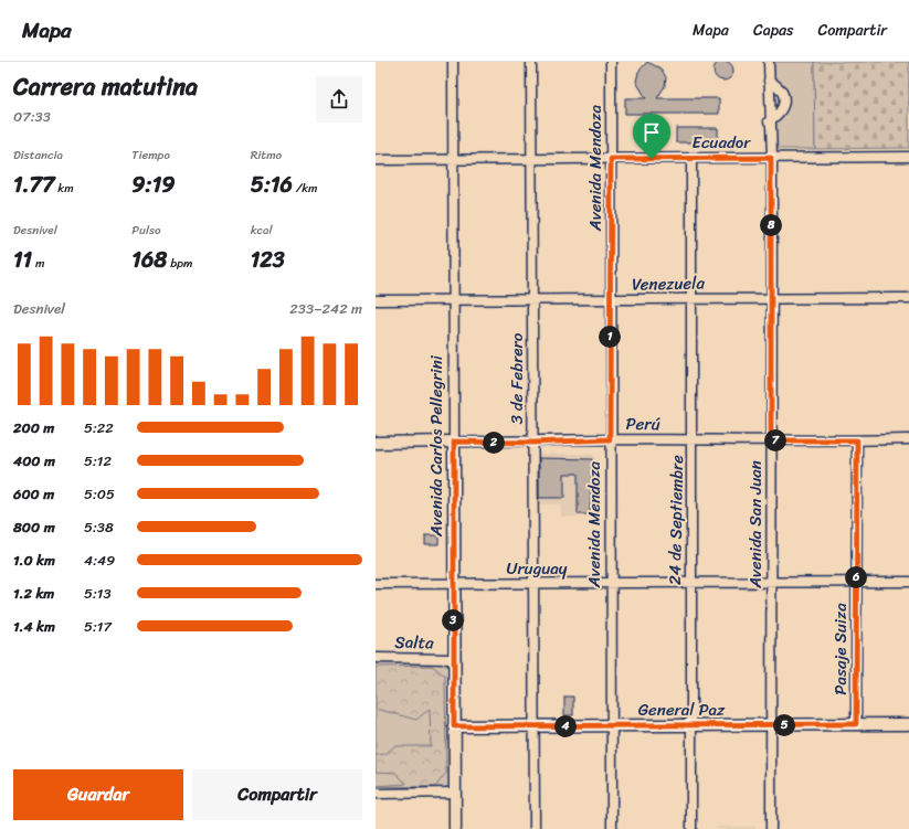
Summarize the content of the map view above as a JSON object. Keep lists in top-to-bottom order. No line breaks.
{"streets":{"street":["Ecuador","Avenida Mendoza","Venezuela","3 de Febrero","Perú","Avenida Carlos Pellegrini","24 de Septiembre","Avenida San Juan","Uruguay","Salta","Pasaje Suiza","General Paz"]},"crossings":[["Ecuador","Avenida Mendoza"],["Ecuador","3 de Febrero"],["Ecuador","Avenida Carlos Pellegrini"],["Ecuador","24 de Septiembre"],["Ecuador","Avenida San Juan"],["Avenida Mendoza","Venezuela"],["Avenida Mendoza","Perú"],["Avenida Mendoza","Uruguay"],["Avenida Mendoza","General Paz"],["Venezuela","3 de Febrero"],["Venezuela","Avenida Carlos Pellegrini"],["Venezuela","24 de Septiembre"],["Venezuela","Avenida San Juan"],["3 de Febrero","Perú"],["3 de Febrero","Uruguay"],["3 de Febrero","General Paz"],["Perú","Avenida Carlos Pellegrini"],["Perú","24 de Septiembre"],["Perú","Avenida San Juan"],["Perú","Pasaje Suiza"],["Avenida Carlos Pellegrini","Uruguay"],["Avenida Carlos Pellegrini","Salta"],["Avenida Carlos Pellegrini","General Paz"],["24 de Septiembre","Uruguay"],["24 de Septiembre","General Paz"],["Avenida San Juan","Uruguay"],["Avenida San Juan","General Paz"],["Uruguay","Pasaje Suiza"],["Pasaje Suiza","General Paz"]],"page":{"header":"Mapa","nav":["Mapa","Capas","Compartir"],"heading":["Carrera matutina","07:33"],"stats":[["Distancia","1.77 km"],["Tiempo","9:19"],["Ritmo","5:16 /km"],["Desnivel","11 m"],["Pulso","168 bpm"],["kcal","123"]],"pins":["8","1","7","2","6","3","5","4"],"chart":["Desnivel","233–242 m"],"list":[{"name":"200 m","note":"5:22"},{"name":"400 m","note":"5:12"},{"name":"600 m","note":"5:05"},{"name":"800 m","note":"5:38"},{"name":"1.0 km","note":"4:49"},{"name":"1.2 km","note":"5:13"},{"name":"1.4 km","note":"5:17"}],"buttons":["Guardar","Compartir"]}}
